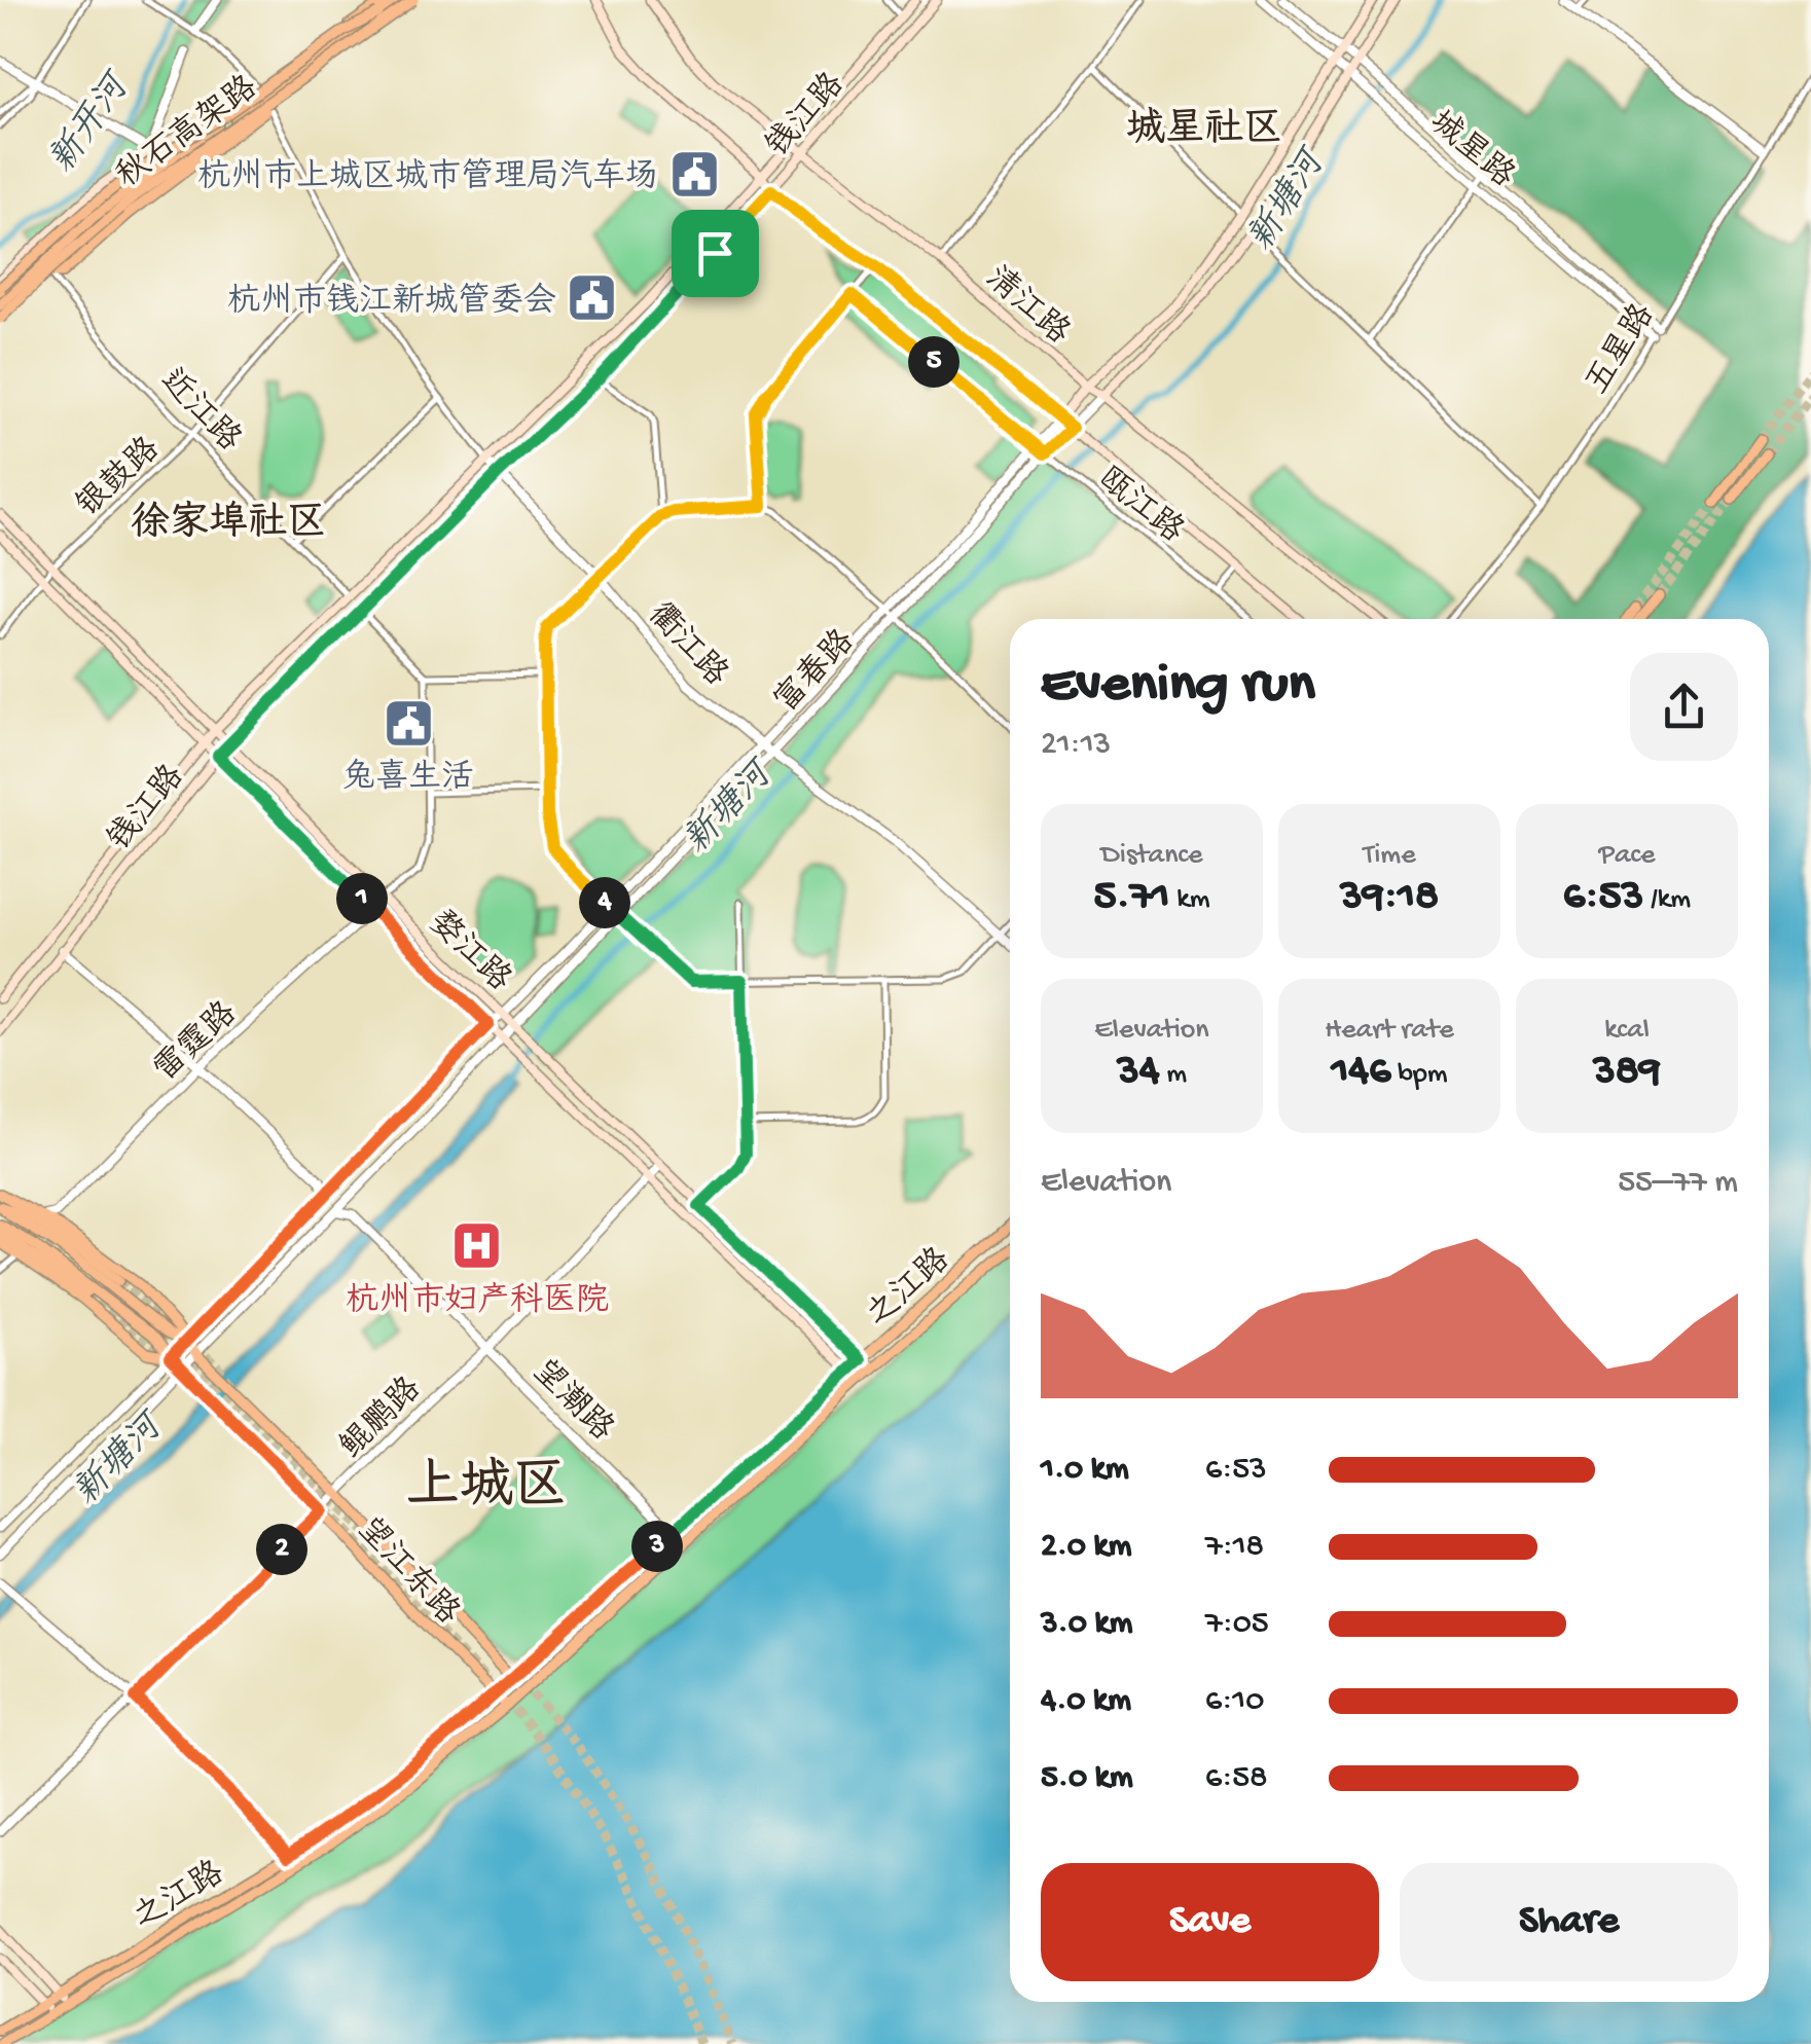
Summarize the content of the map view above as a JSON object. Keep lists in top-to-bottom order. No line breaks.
{"streets":{"main road":["钱江路","秋石高架路","清江路","富春路","婺江路","之江路","望江东路"],"street":["城星路","五星路","近江路","银鼓路","瓯江路","衢江路","雷霆路","望潮路","鲲鹏路"]},"crossings":[["钱江路","清江路"],["钱江路","近江路"],["钱江路","衢江路"],["钱江路","婺江路"],["城星路","五星路"],["城星路","富春路"],["清江路","富春路"],["近江路","银鼓路"],["银鼓路","婺江路"],["瓯江路","富春路"],["衢江路","富春路"],["富春路","婺江路"],["富春路","望江东路"],["婺江路","雷霆路"],["婺江路","之江路"],["婺江路","鲲鹏路"],["之江路","望潮路"],["之江路","望江东路"],["望潮路","鲲鹏路"],["鲲鹏路","望江东路"]],"districts":["城星社区","徐家埠社区","上城区"],"water":["新开河","新塘河"],"places":{"public building":["杭州市上城区城市管理局汽车场","杭州市钱江新城管委会","兔喜生活"],"hospital":["杭州市妇产科医院"]},"page":{"pins":["5","1","4","3","2"],"heading":["Evening run","21:13"],"stats":[["Distance","5.71 km"],["Time","39:18"],["Pace","6:53 /km"],["Elevation","34 m"],["Heart rate","146 bpm"],["kcal","389"]],"chart":["Elevation","55–77 m"],"list":[{"name":"1.0 km","note":"6:53"},{"name":"2.0 km","note":"7:18"},{"name":"3.0 km","note":"7:05"},{"name":"4.0 km","note":"6:10"},{"name":"5.0 km","note":"6:58"}],"buttons":["Save","Share"]}}
